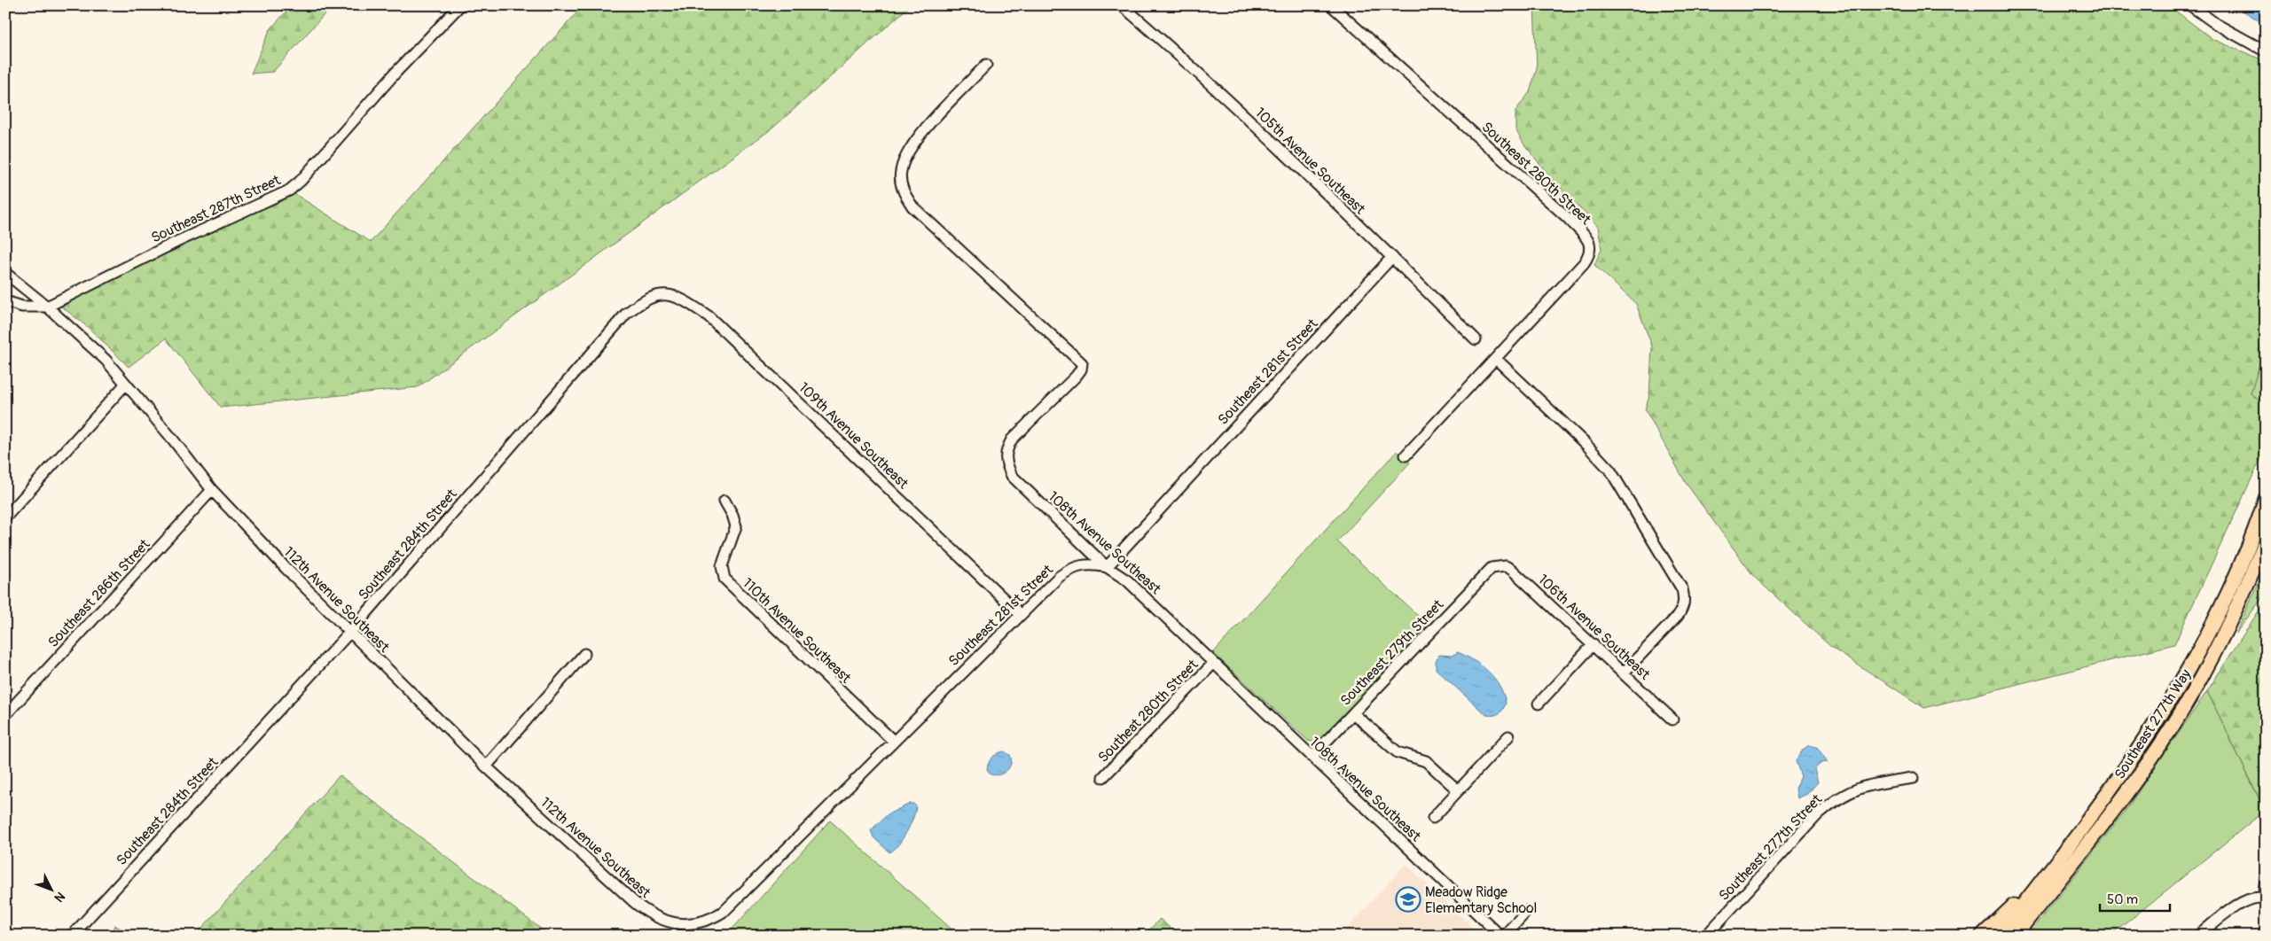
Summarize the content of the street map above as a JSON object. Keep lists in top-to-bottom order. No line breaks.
{"streets":{"main road":["Southeast 277th Way"],"street":["105th Avenue Southeast","Southeast 280th Street","Southeast 287th Street","Southeast 281st Street","109th Avenue Southeast","108th Avenue Southeast","Southeast 284th Street","Southeast 286th Street","112th Avenue Southeast","106th Avenue Southeast","110th Avenue Southeast","Southeast 279th Street","Southeat 280th Street","Southeast 277th Street"]},"crossings":[["105th Avenue Southeast","Southeast 281st Street"],["Southeast 287th Street","112th Avenue Southeast"],["Southeast 281st Street","109th Avenue Southeast"],["Southeast 281st Street","108th Avenue Southeast"],["Southeast 281st Street","112th Avenue Southeast"],["Southeast 281st Street","110th Avenue Southeast"],["109th Avenue Southeast","Southeast 284th Street"],["108th Avenue Southeast","Southeast 279th Street"],["108th Avenue Southeast","Southeat 280th Street"],["Southeast 284th Street","112th Avenue Southeast"],["Southeast 286th Street","112th Avenue Southeast"],["106th Avenue Southeast","Southeast 279th Street"]],"places":{"school or university":["Meadow Ridge Elementary School"]},"scale_bar":"50 m","north":"bottom right"}
